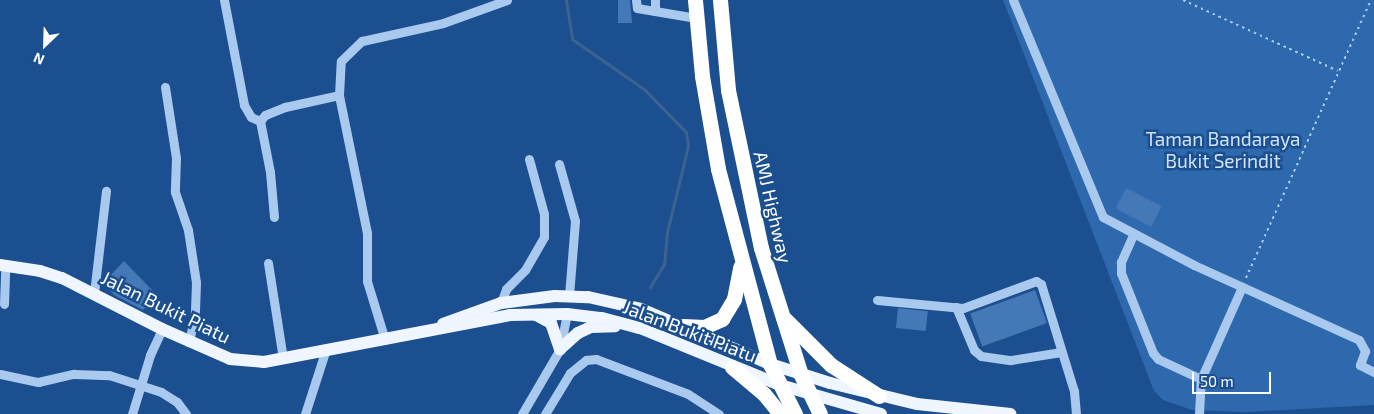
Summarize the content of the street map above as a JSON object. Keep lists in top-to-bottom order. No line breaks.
{"streets":{"highway":["AMJ Highway"],"main road":["Jalan Bukit Piatu"]},"crossings":[["AMJ Highway","Jalan Bukit Piatu"]],"parks":["Taman Bandaraya Bukit Serindit"],"scale_bar":"50 m","north":"bottom left"}
